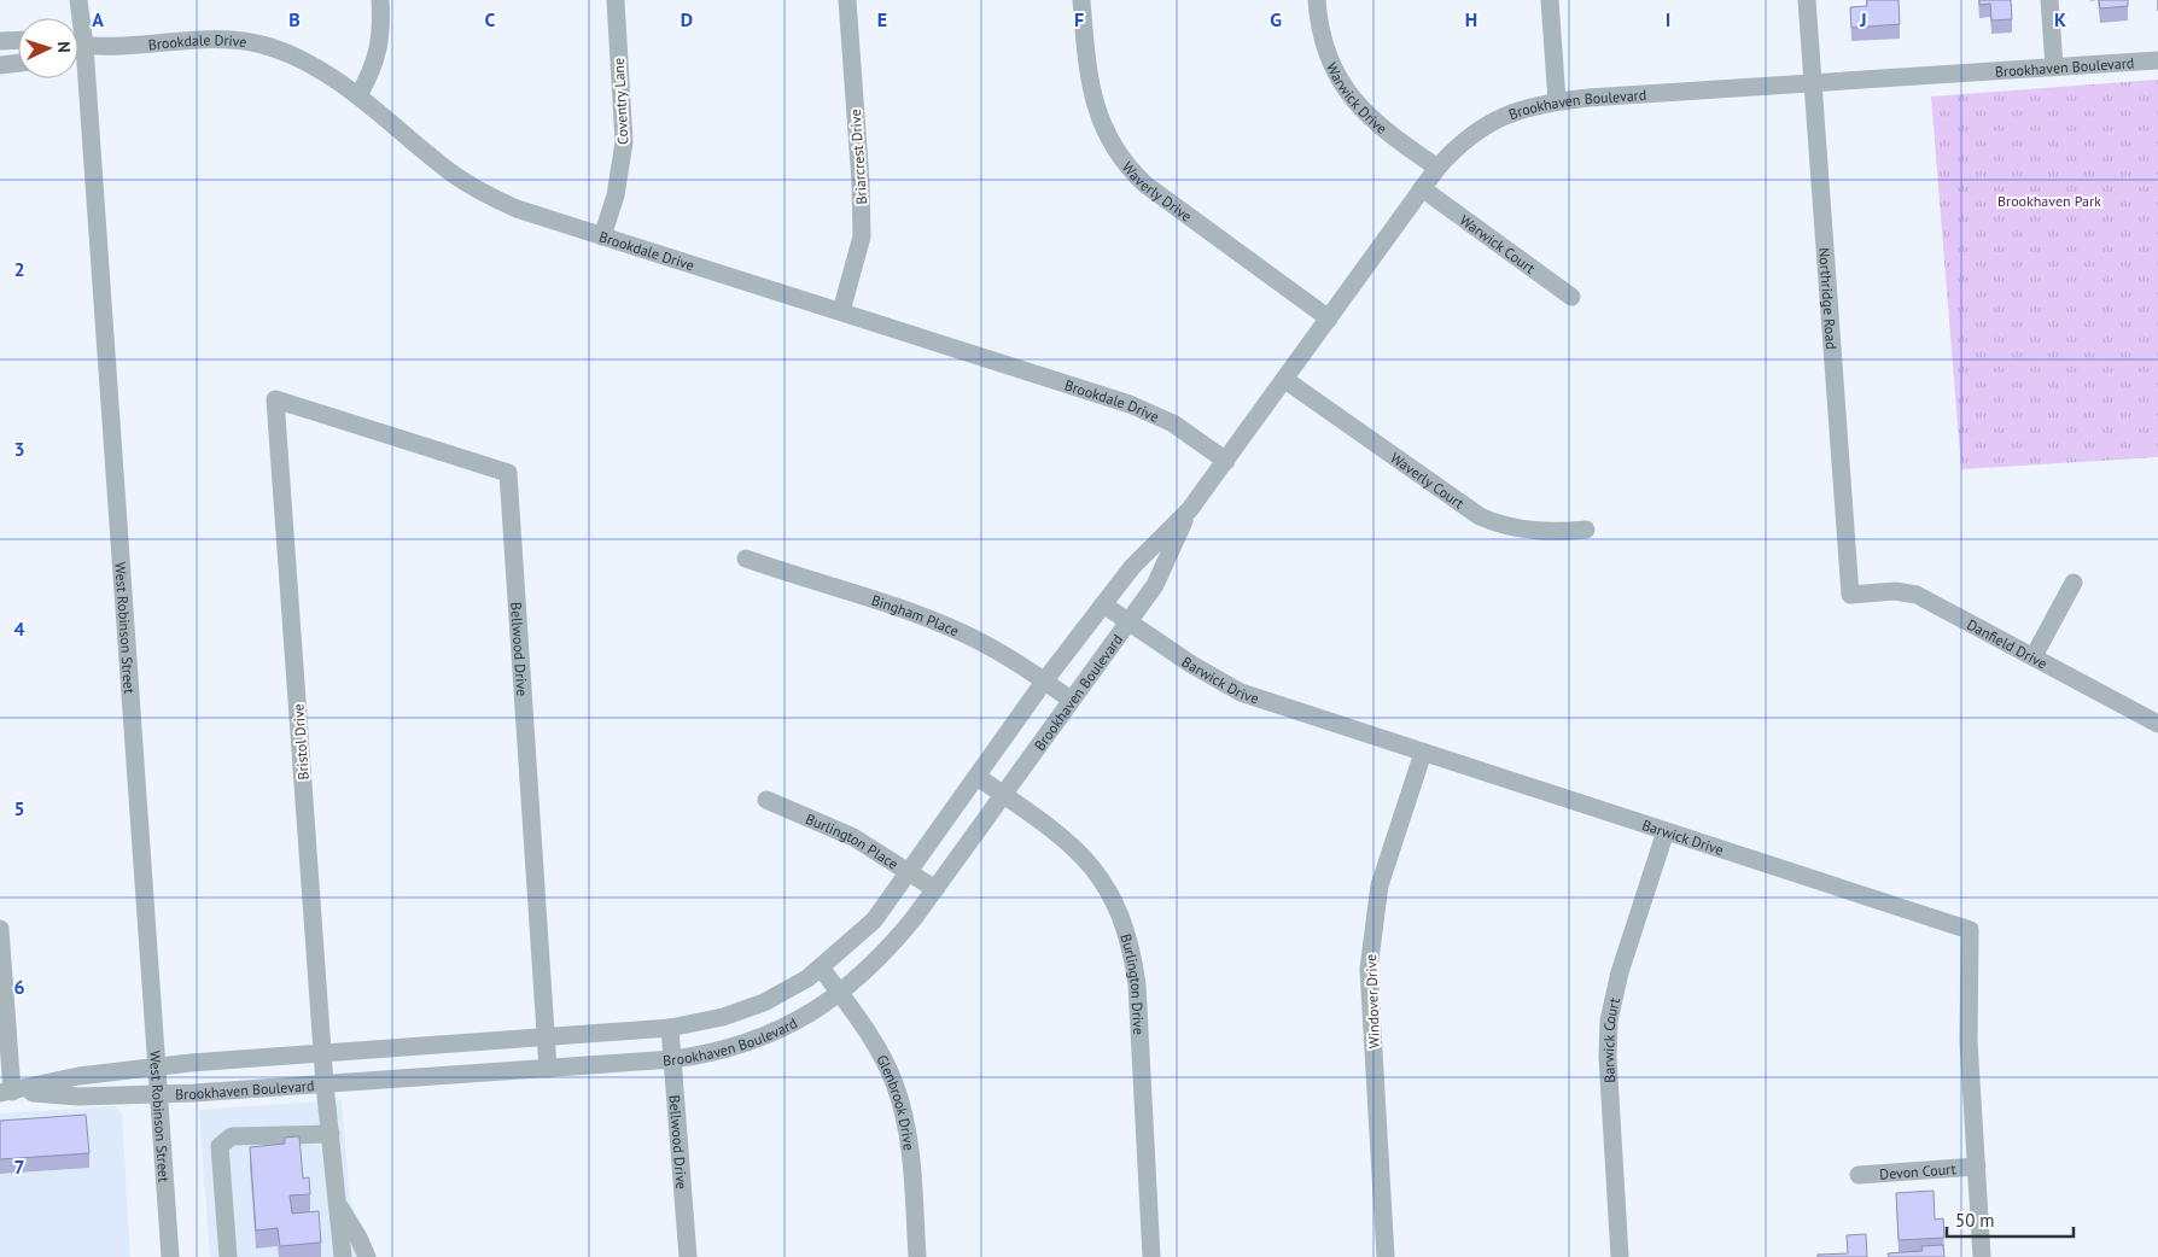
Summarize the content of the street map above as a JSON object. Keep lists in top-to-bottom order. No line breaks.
{"streets":{"street":["Brookdale Drive","Brookhaven Boulevard","Warwick Drive","Coventry Lane","Briarcrest Drive","Waverly Drive","Warwick Court","Northridge Road","Waverly Court","Bingham Place","West Robinson Street","Danfield Drive","Bellwood Drive","Barwick Drive","Bristol Drive","Burlington Place","Burlington Drive","Windover Drive","Barwick Court","Glenbrook Drive","Devon Court"]},"crossings":[["Brookdale Drive","Brookhaven Boulevard"],["Brookdale Drive","Coventry Lane"],["Brookdale Drive","Briarcrest Drive"],["Brookhaven Boulevard","Warwick Drive"],["Brookhaven Boulevard","Waverly Drive"],["Brookhaven Boulevard","Warwick Court"],["Brookhaven Boulevard","Northridge Road"],["Brookhaven Boulevard","Waverly Court"],["Brookhaven Boulevard","Bingham Place"],["Brookhaven Boulevard","West Robinson Street"],["Brookhaven Boulevard","Bellwood Drive"],["Brookhaven Boulevard","Barwick Drive"],["Brookhaven Boulevard","Bristol Drive"],["Brookhaven Boulevard","Burlington Place"],["Brookhaven Boulevard","Burlington Drive"],["Brookhaven Boulevard","Glenbrook Drive"],["Northridge Road","Danfield Drive"],["Bellwood Drive","Bristol Drive"],["Barwick Drive","Windover Drive"],["Barwick Drive","Barwick Court"],["Barwick Drive","Devon Court"]],"parks":["Brookhaven Park"],"scale_bar":"50 m","north":"right","grid":{"columns":["A","B","C","D","E","F","G","H","I","J","K"],"rows":["2","3","4","5","6","7"]}}
